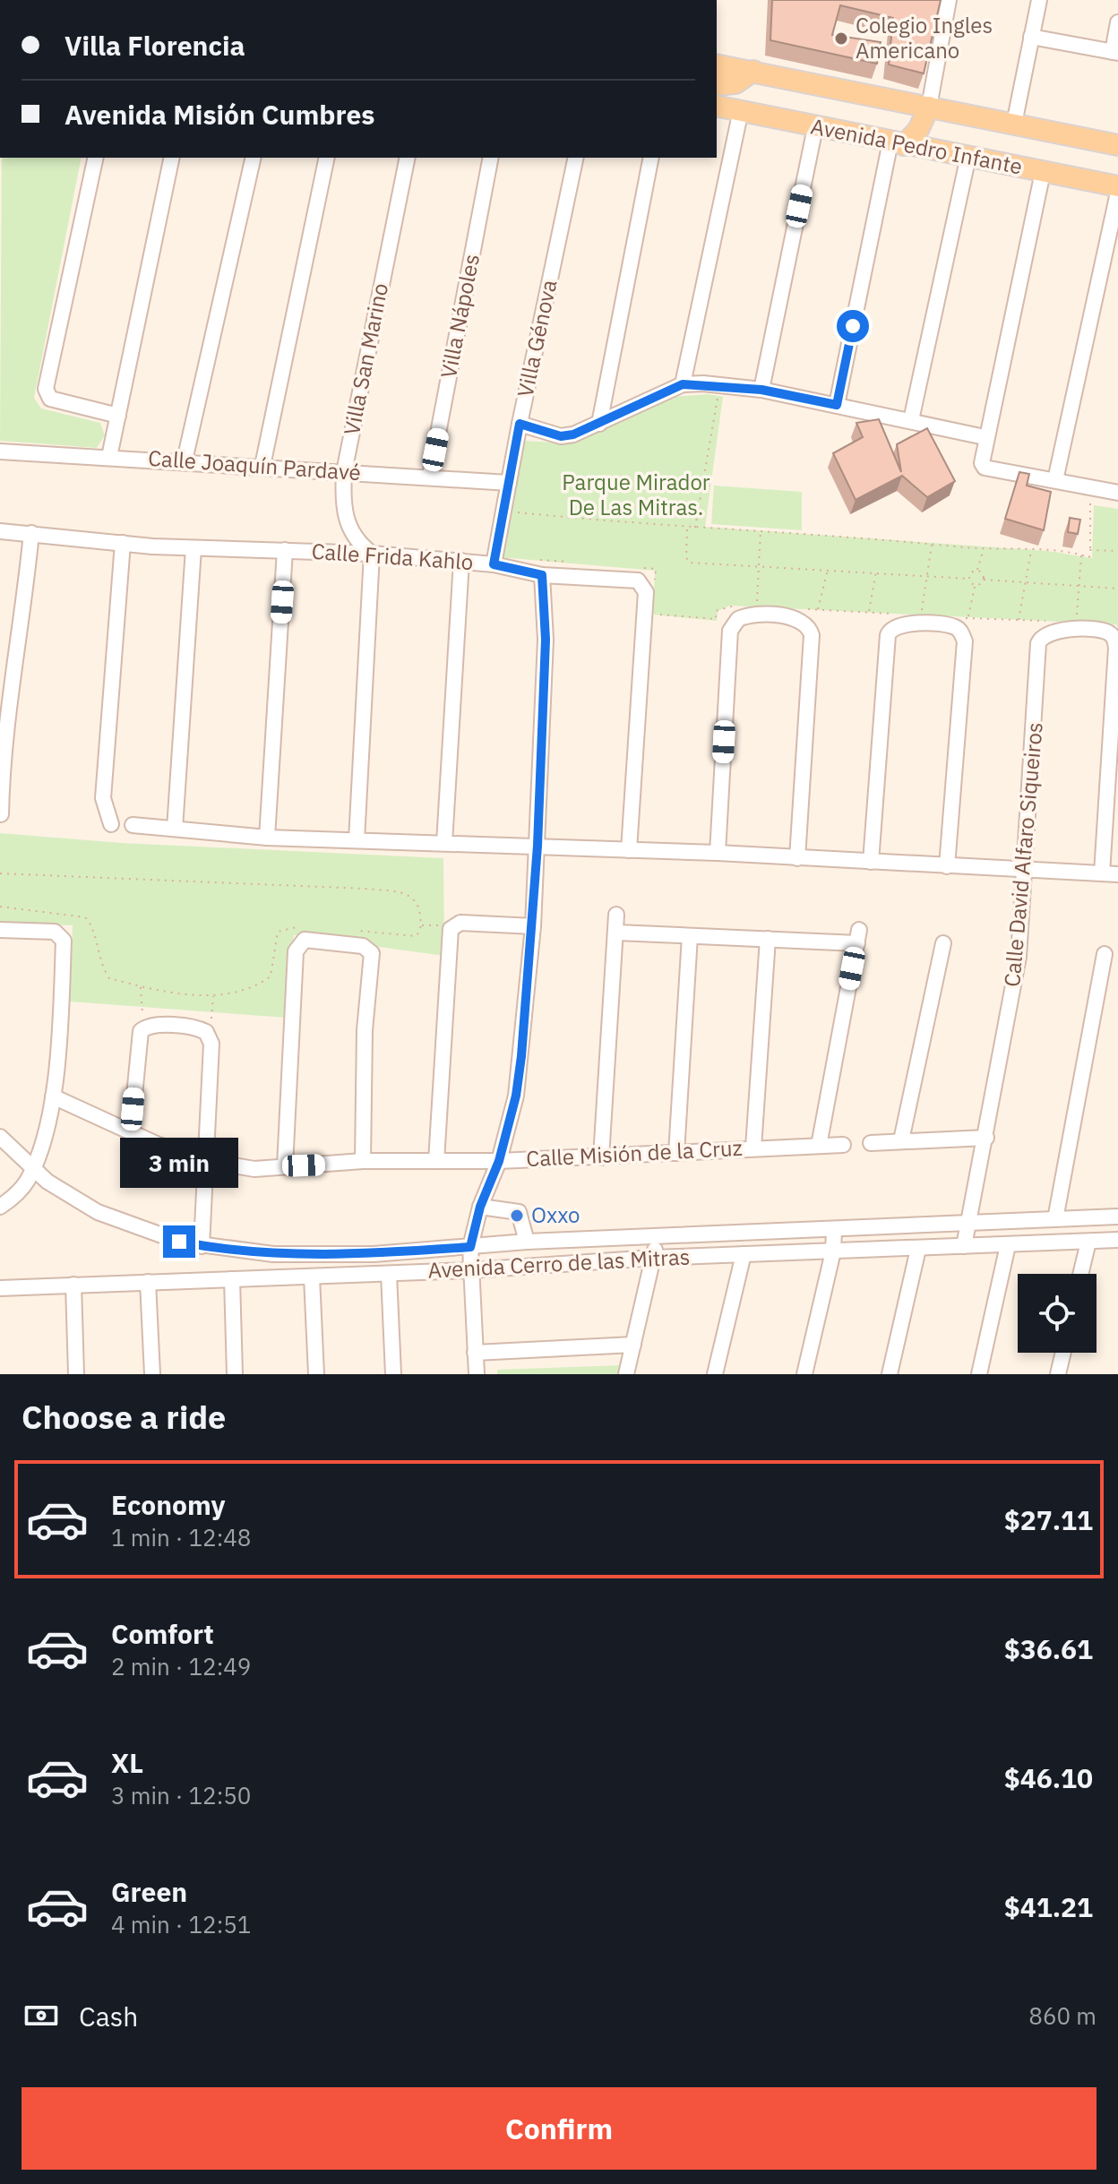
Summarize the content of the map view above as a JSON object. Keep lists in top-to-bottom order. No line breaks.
{"streets":{"main road":["Avenida Pedro Infante"],"street":["Villa Nápoles","Villa Génova","Villa San Marino","Calle Joaquín Pardavé","Calle Frida Kahlo","Calle David Alfaro Siqueiros","Calle Misión de la Cruz","Avenida Cerro de las Mitras"]},"crossings":[["Villa Nápoles","Calle Joaquín Pardavé"],["Villa Génova","Calle Joaquín Pardavé"],["Villa Génova","Calle Frida Kahlo"],["Villa San Marino","Calle Joaquín Pardavé"],["Villa San Marino","Calle Frida Kahlo"],["Calle David Alfaro Siqueiros","Avenida Cerro de las Mitras"]],"parks":["Parque Mirador De Las Mitras."],"places":["Colegio Ingles Americano","Oxxo"],"page":{"banner":["Villa Florencia","Avenida Misión Cumbres"],"bubble":"3 min","heading":"Choose a ride","list":[{"name":"Economy","note":"1 min · 12:48","value":"$27.11"},{"name":"Comfort","note":"2 min · 12:49","value":"$36.61"},{"name":"XL","note":"3 min · 12:50","value":"$46.10"},{"name":"Green","note":"4 min · 12:51","value":"$41.21"}],"pay":["Cash","860 m"],"buttons":"Confirm"}}
